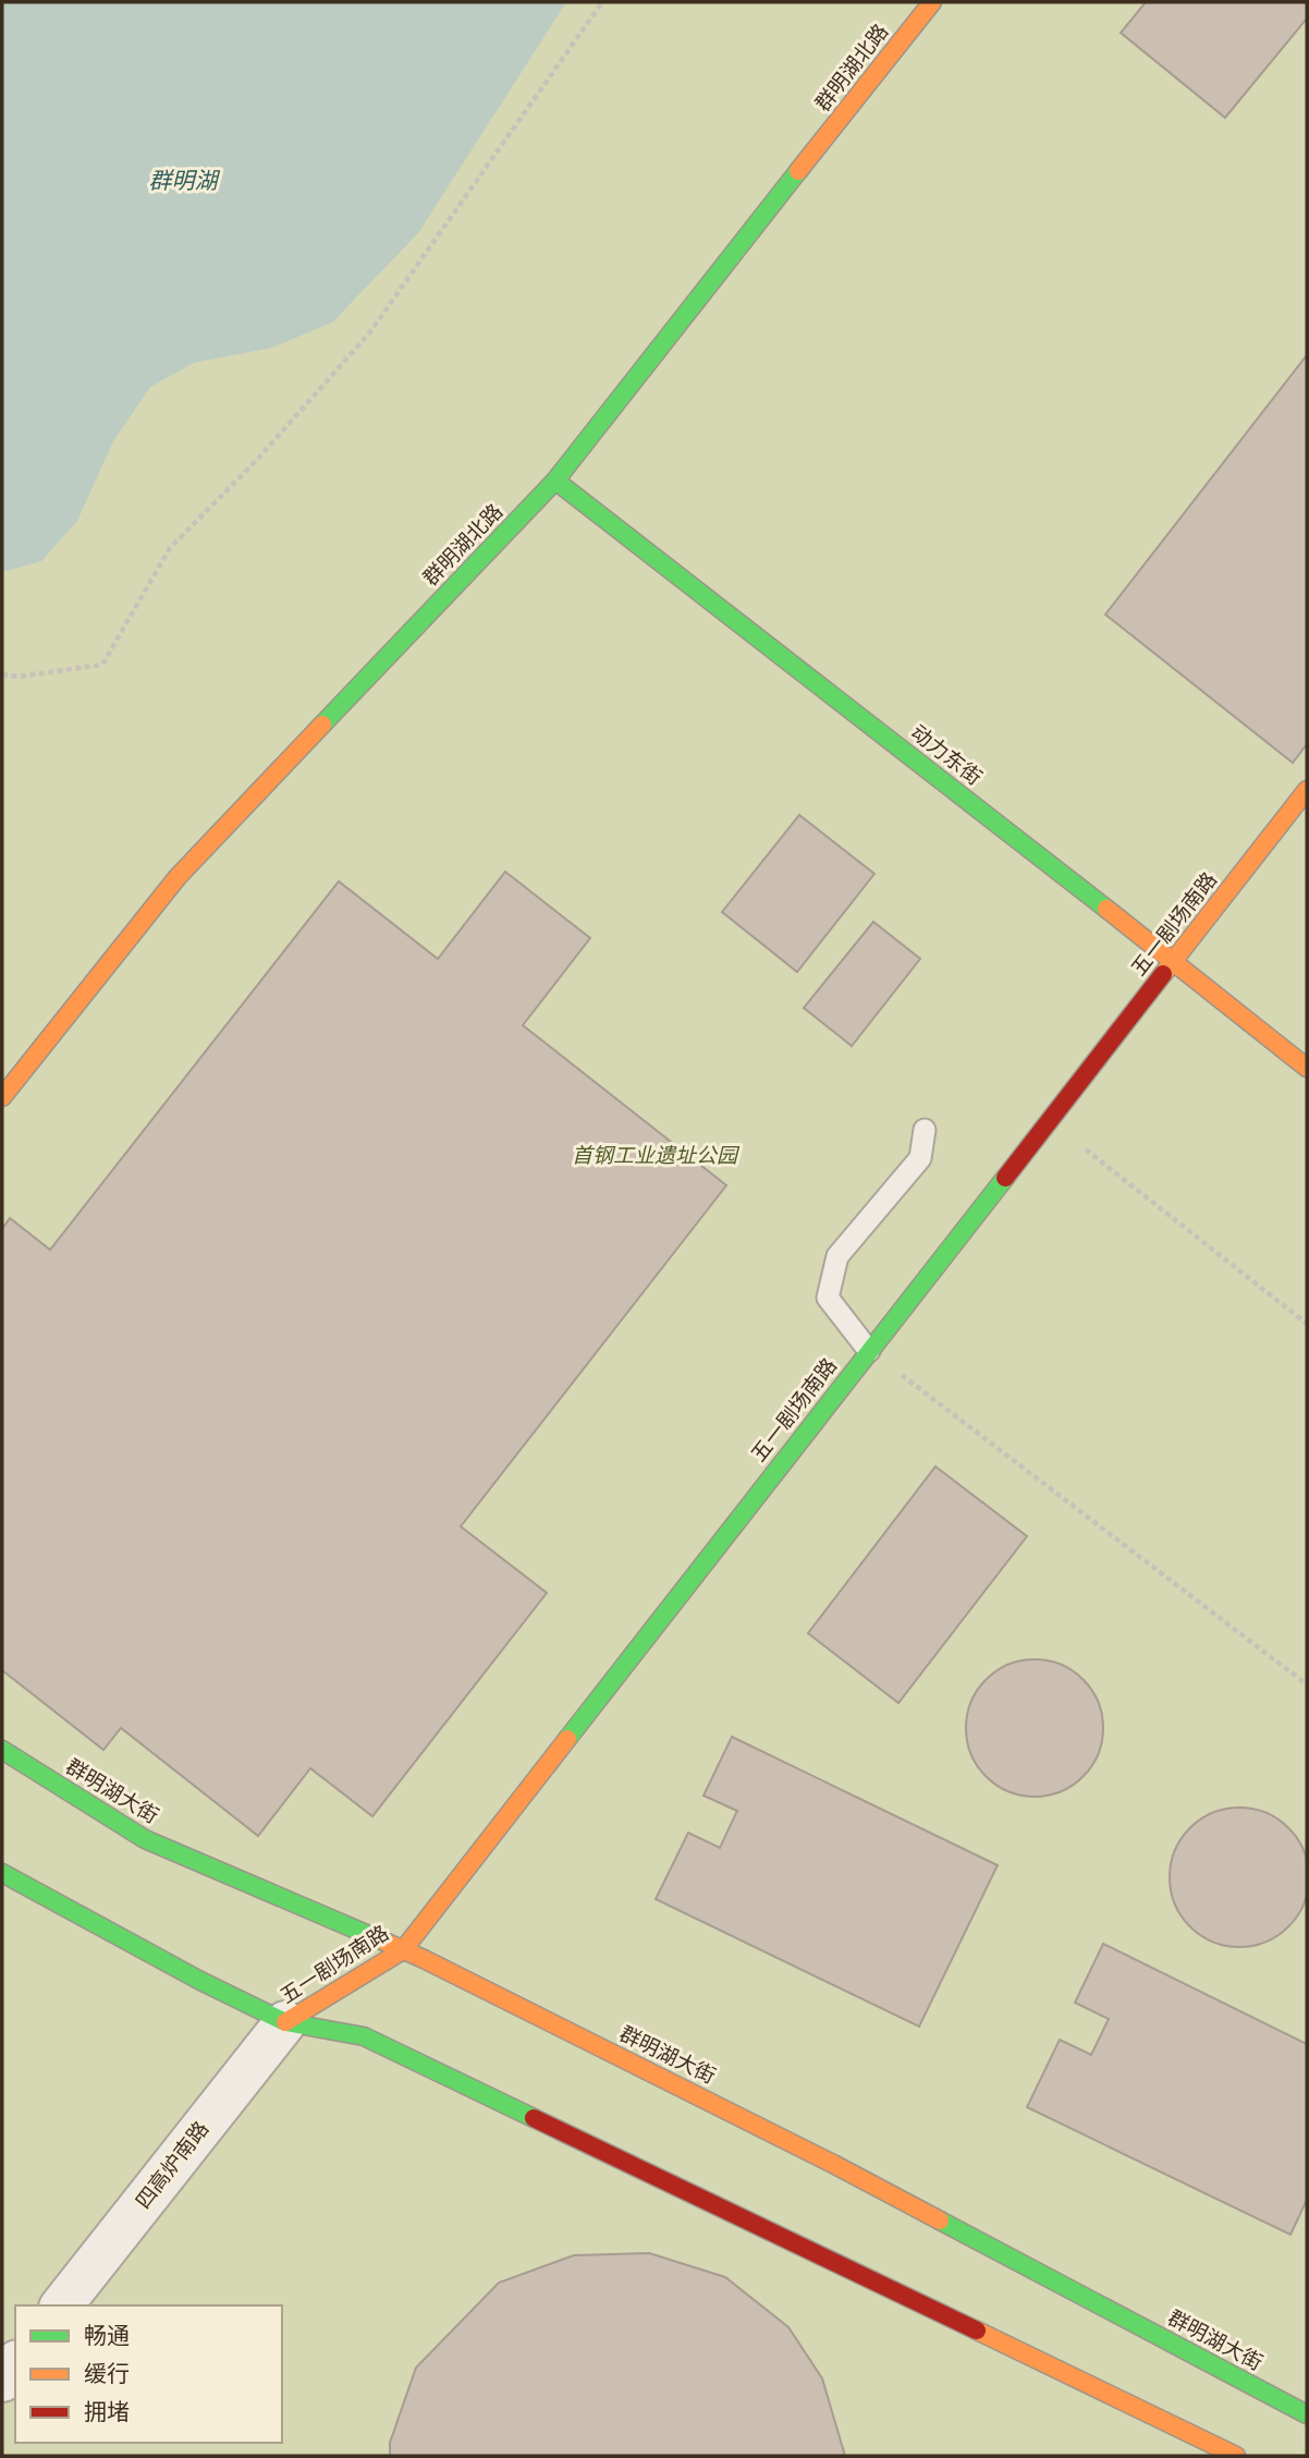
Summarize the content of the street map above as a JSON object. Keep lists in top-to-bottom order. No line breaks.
{"streets":{"street":["群明湖北路","动力东街","五一剧场南路","群明湖大街","四高炉南路"]},"crossings":[["群明湖北路","动力东街"],["动力东街","五一剧场南路"],["五一剧场南路","群明湖大街"],["五一剧场南路","四高炉南路"]],"water":["群明湖"],"parks":["首钢工业遗址公园"],"legend":["畅通","缓行","拥堵"]}
